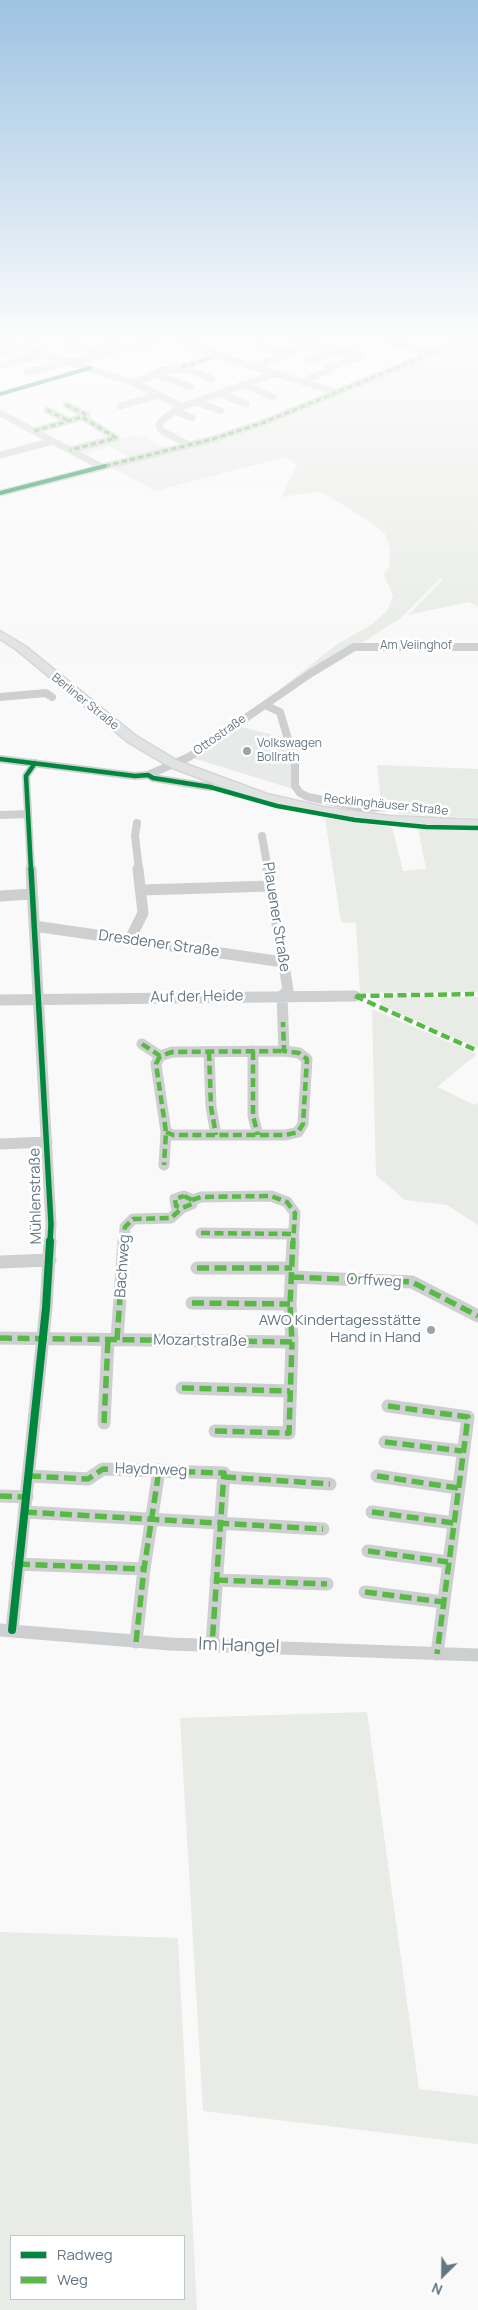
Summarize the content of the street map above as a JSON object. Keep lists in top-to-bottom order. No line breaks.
{"streets":{"main road":["Berliner Straße","Recklinghäuser Straße"],"street":["Am Veiinghof","Ottostraße","Plauener Straße","Dresdener Straße","Auf der Heide","Mühlenstraße","Bachweg","Orffweg","Mozartstraße","Haydnweg","Im Hangel"]},"crossings":[["Am Veiinghof","Ottostraße"],["Berliner Straße","Ottostraße"],["Berliner Straße","Recklinghäuser Straße"],["Ottostraße","Recklinghäuser Straße"],["Plauener Straße","Dresdener Straße"],["Plauener Straße","Auf der Heide"],["Dresdener Straße","Mühlenstraße"],["Auf der Heide","Mühlenstraße"],["Mühlenstraße","Mozartstraße"],["Mühlenstraße","Haydnweg"],["Mühlenstraße","Im Hangel"],["Bachweg","Mozartstraße"]],"places":["Volkswagen Bollrath","AWO Kindertagesstätte Hand in Hand"],"legend":["Radweg","Weg"],"north":"bottom left"}
